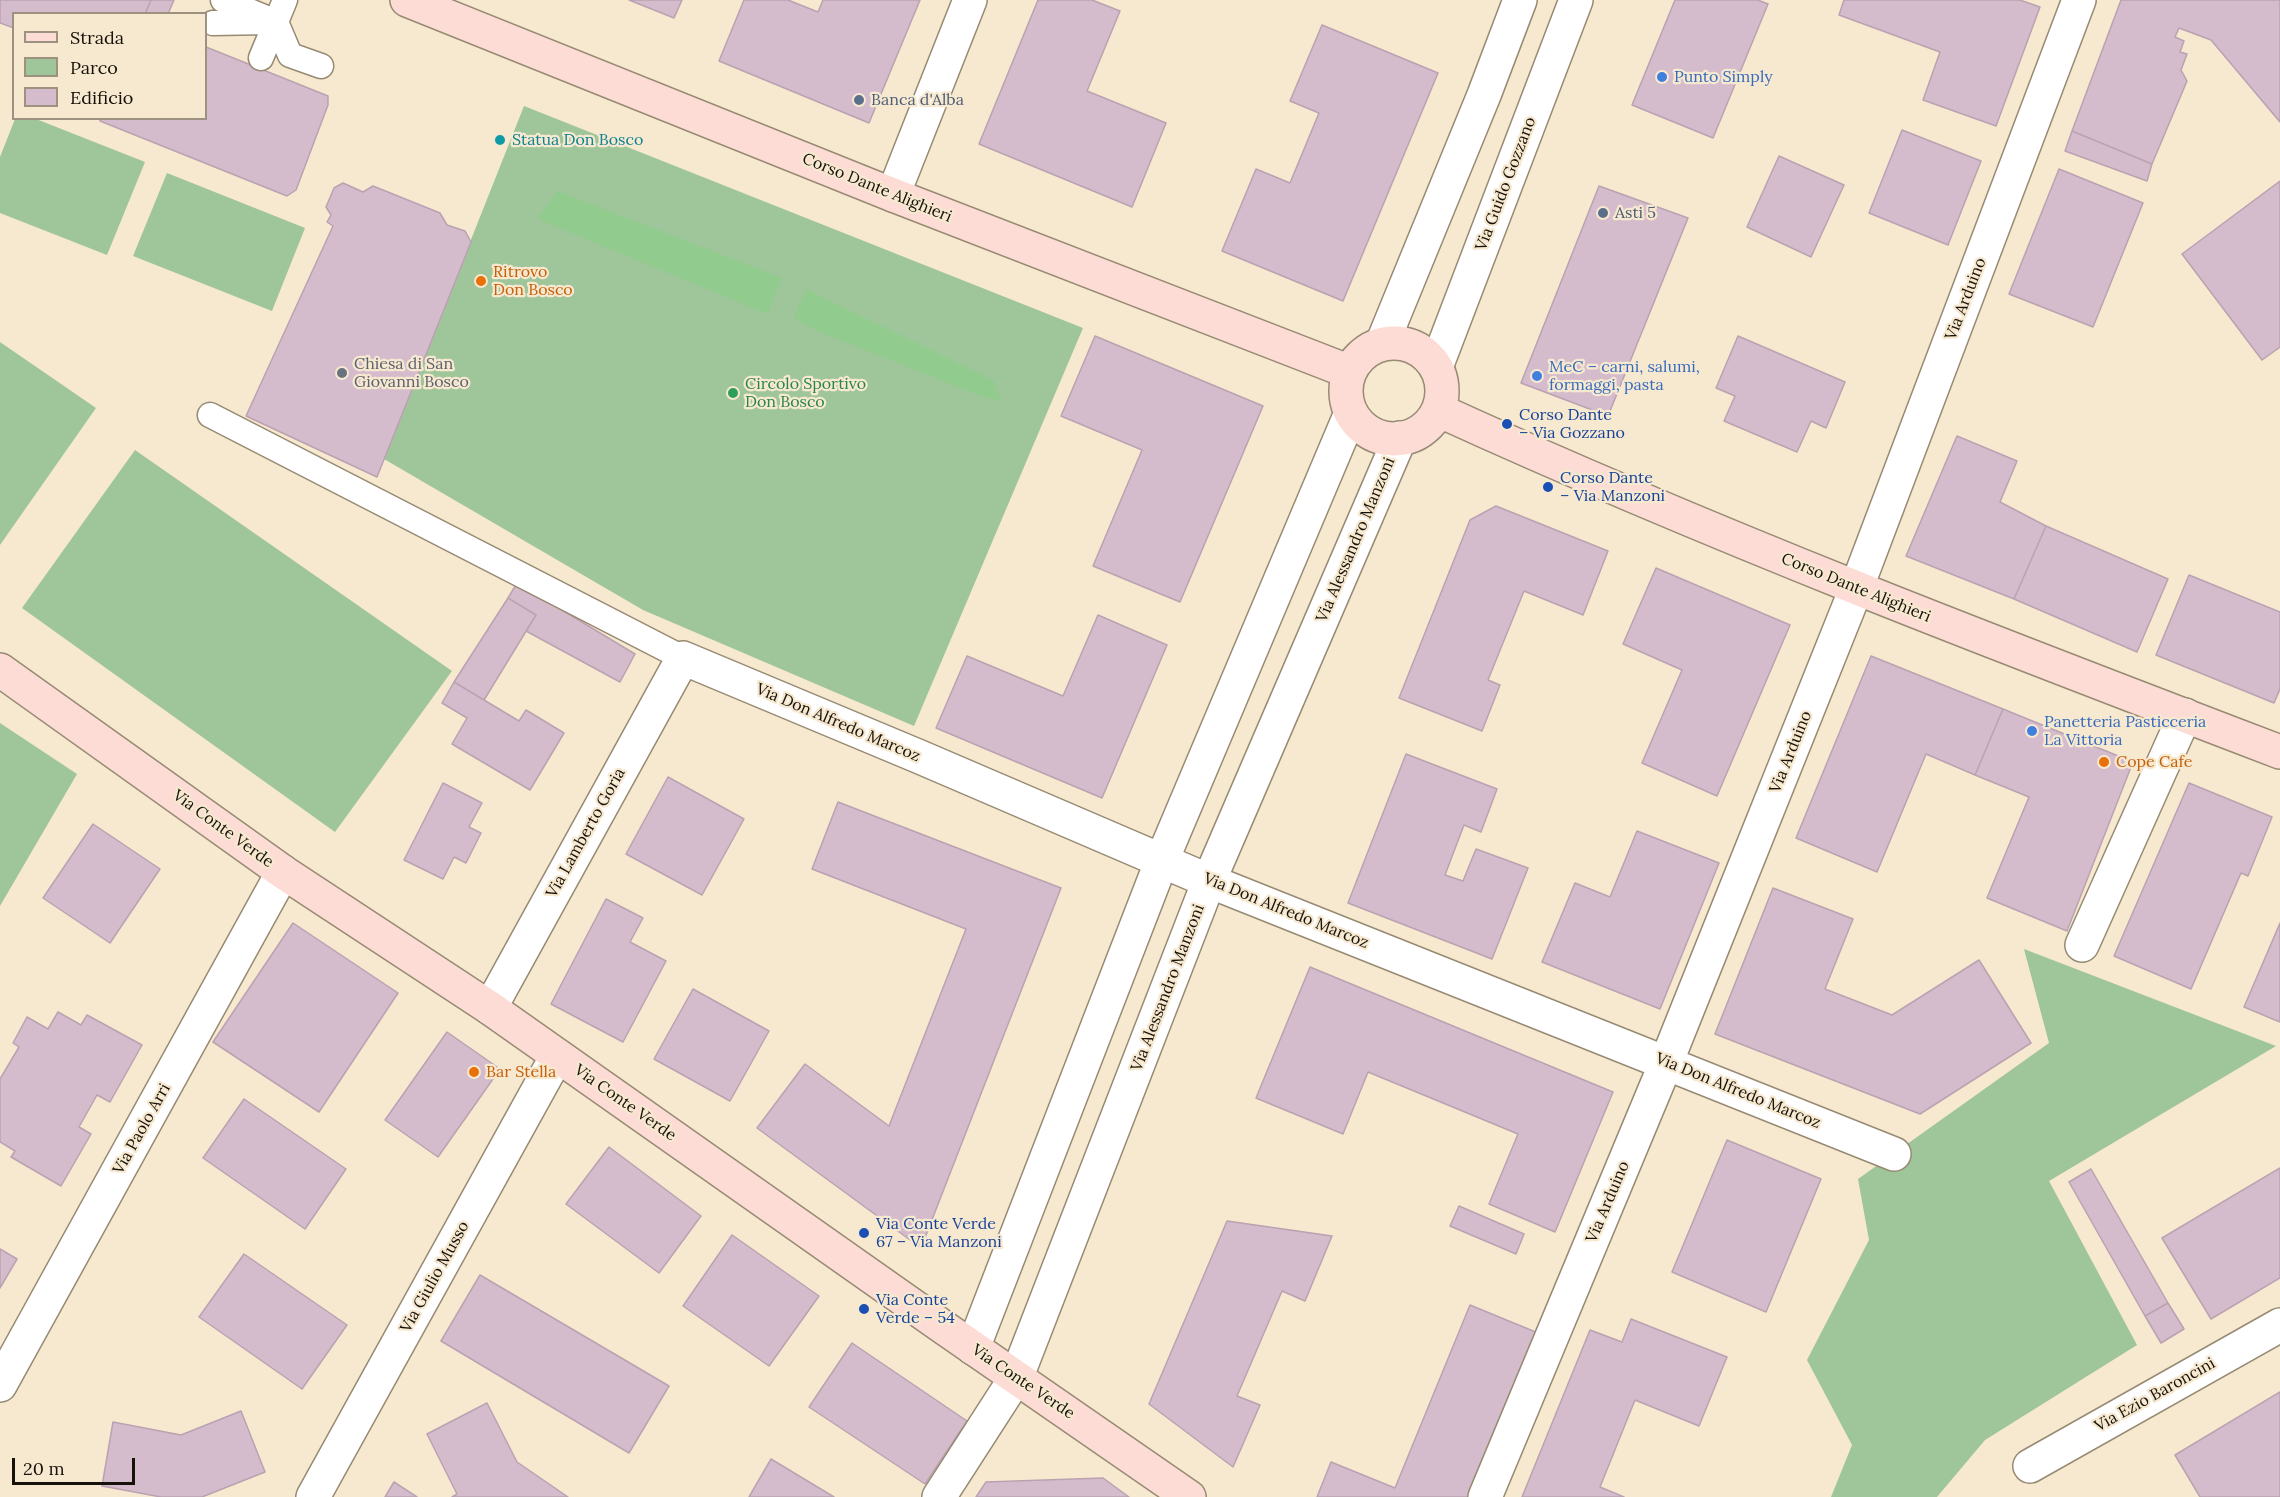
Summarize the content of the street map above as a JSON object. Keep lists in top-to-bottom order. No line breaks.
{"streets":{"street":["Via Guido Gozzano","Corso Dante Alighieri","Via Arduino","Via Alessandro Manzoni","Via Don Alfredo Marcoz","Via Conte Verde","Via Lamberto Goria","Via Paolo Arri","Via Giulio Musso","Via Ezio Baroncini"]},"crossings":[["Via Guido Gozzano","Corso Dante Alighieri"],["Via Guido Gozzano","Via Alessandro Manzoni"],["Corso Dante Alighieri","Via Arduino"],["Corso Dante Alighieri","Via Alessandro Manzoni"],["Via Arduino","Via Don Alfredo Marcoz"],["Via Alessandro Manzoni","Via Don Alfredo Marcoz"],["Via Alessandro Manzoni","Via Conte Verde"],["Via Don Alfredo Marcoz","Via Lamberto Goria"],["Via Conte Verde","Via Lamberto Goria"],["Via Conte Verde","Via Paolo Arri"],["Via Conte Verde","Via Giulio Musso"]],"places":["Punto Simply","Banca d'Alba","Statua Don Bosco","Asti 5","Ritrovo Don Bosco","Chiesa di San Giovanni Bosco","MeC – carni, salumi, formaggi, pasta","Circolo Sportivo Don Bosco","Corso Dante – Via Gozzano","Corso Dante – Via Manzoni","Panetteria Pasticceria La Vittoria","Cope Cafe","Bar Stella","Via Conte Verde 67 – Via Manzoni","Via Conte Verde – 54"],"legend":["Strada","Parco","Edificio"],"scale_bar":"20 m"}
